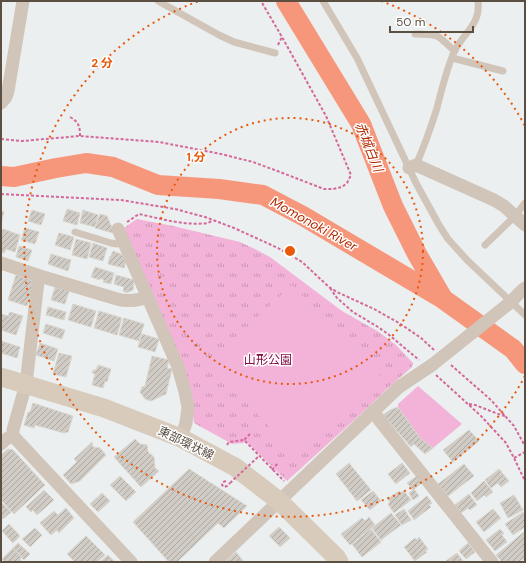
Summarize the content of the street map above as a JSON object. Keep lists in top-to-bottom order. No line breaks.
{"streets":{"street":["東部環状線"]},"water":["赤城白川","Momonoki River"],"parks":["山形公園"],"scale_bar":"50 m","rings":["2 分","1 分"]}
